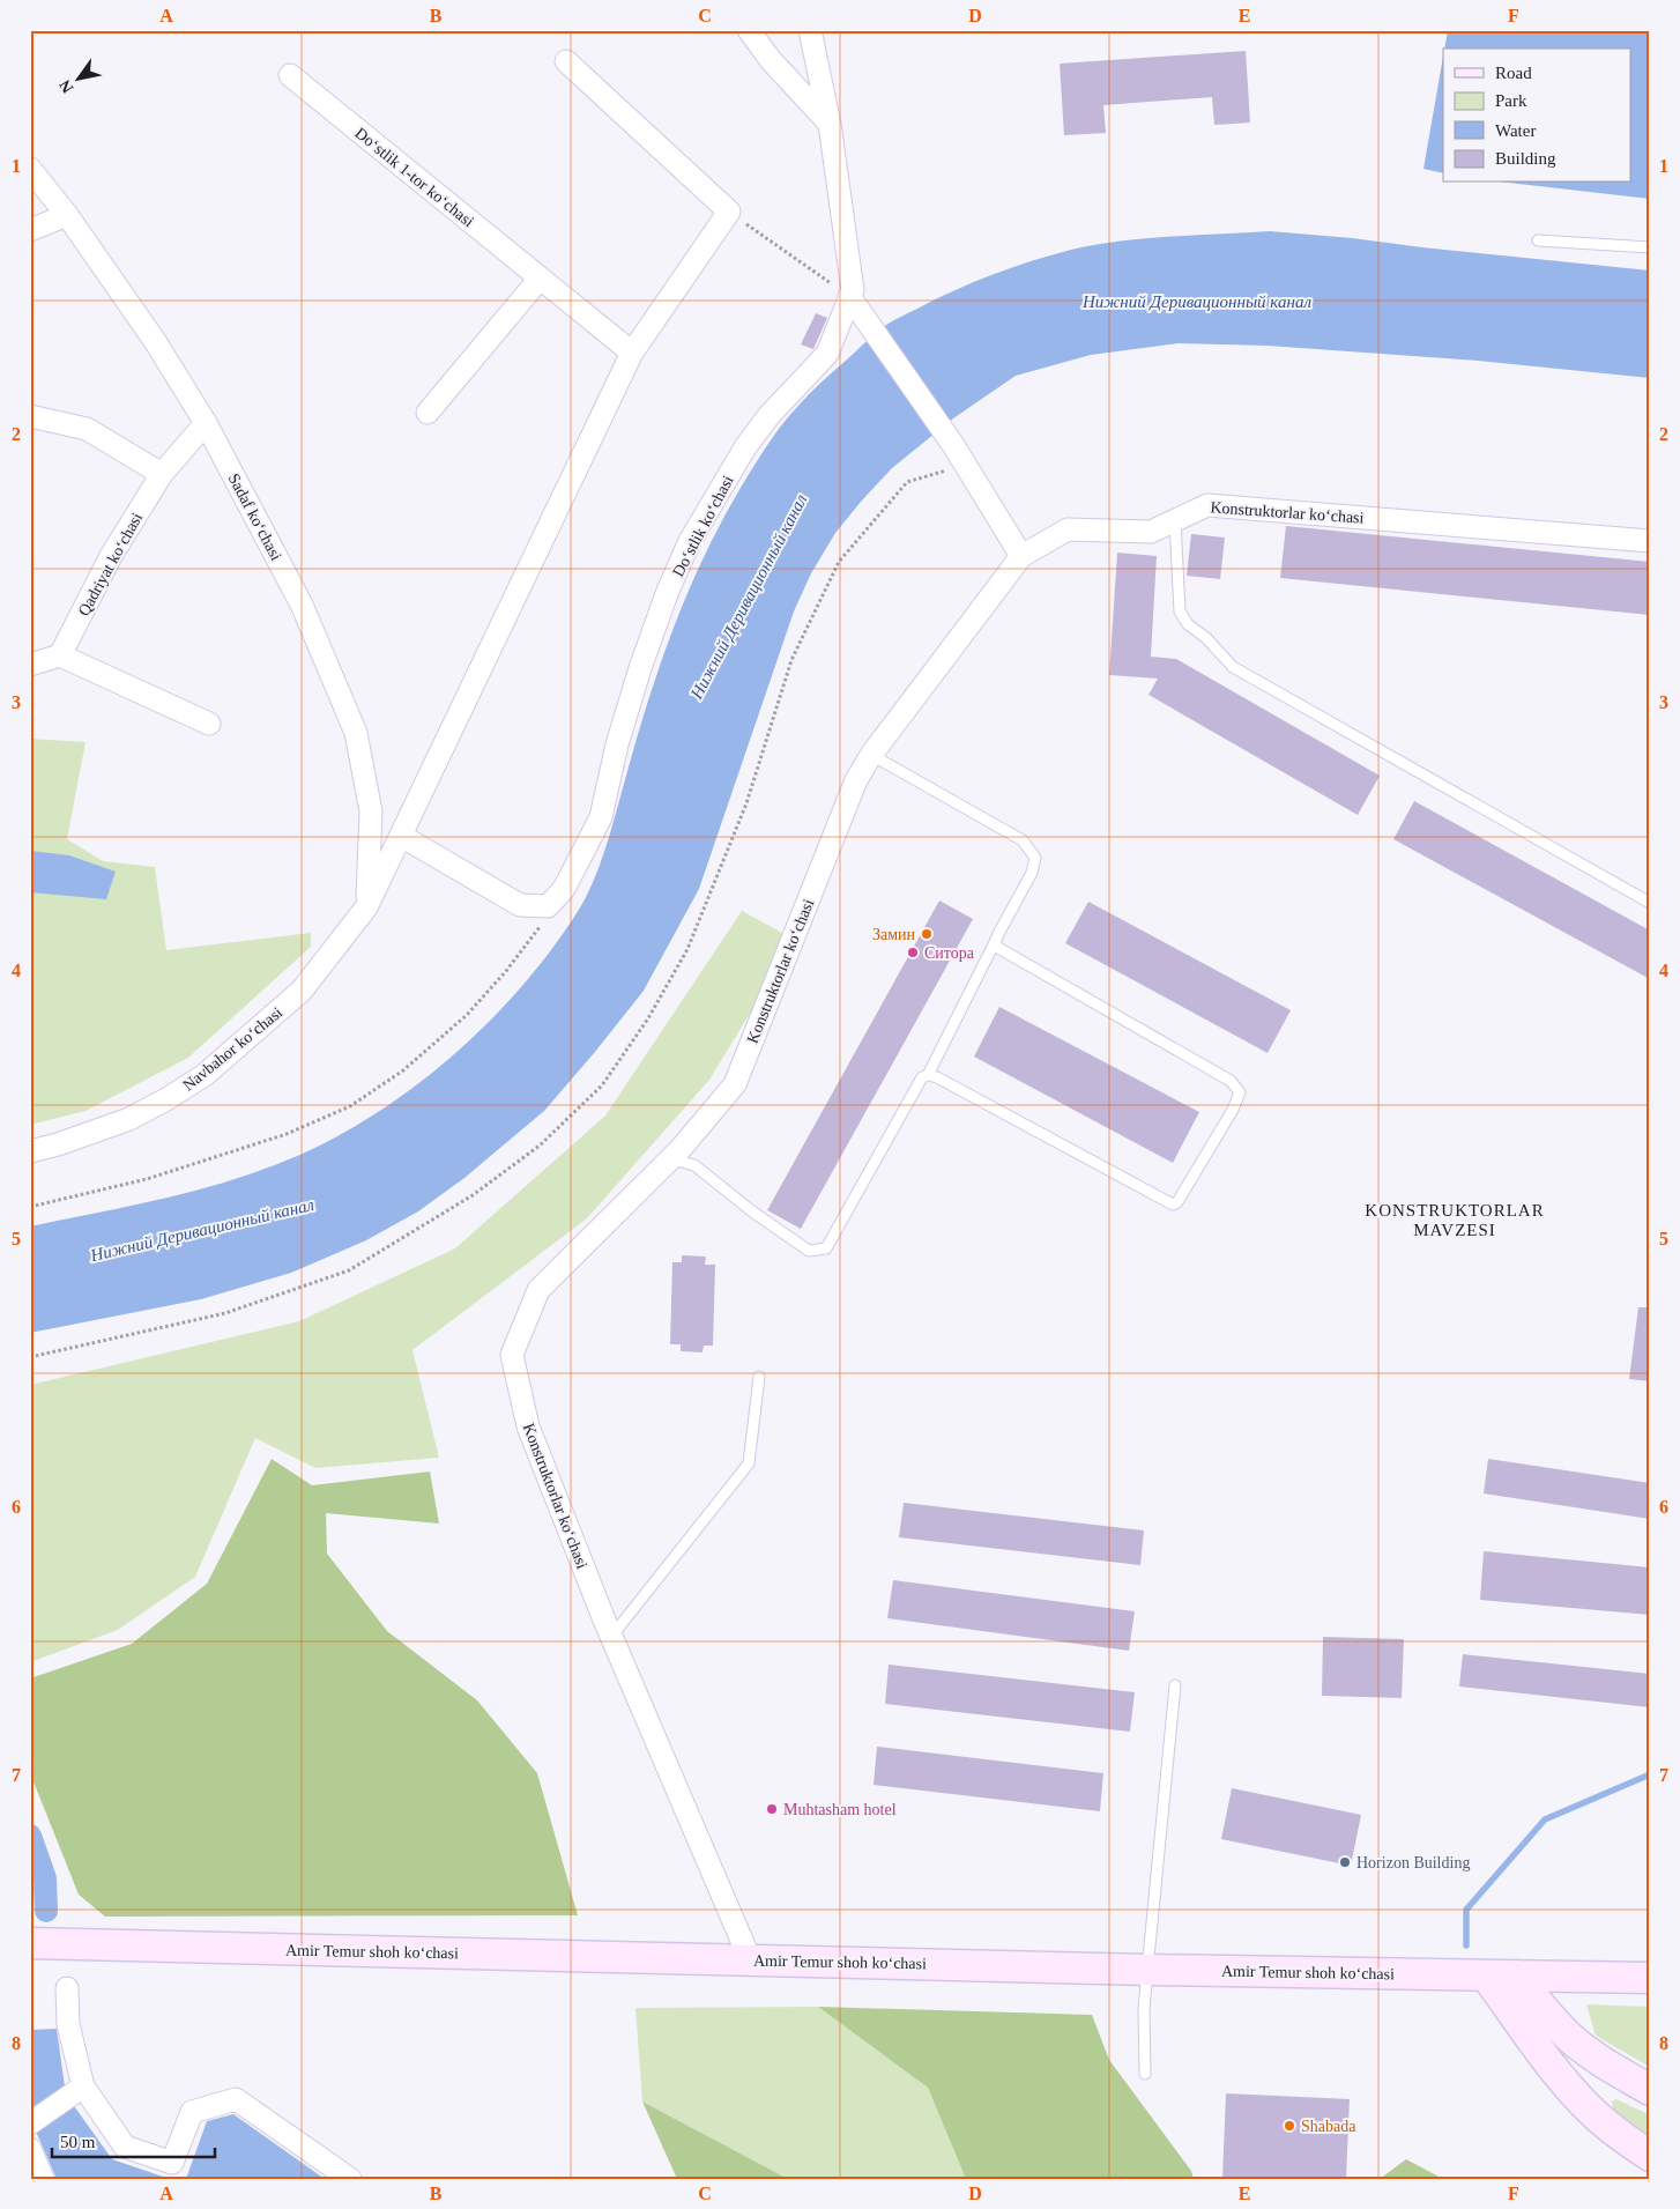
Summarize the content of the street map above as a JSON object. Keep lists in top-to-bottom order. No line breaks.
{"streets":{"main road":["Amir Temur shoh ko‘chasi"],"street":["Do‘stlik 1-tor ko‘chasi","Konstruktorlar ko‘chasi","Sadaf ko‘chasi","Do‘stlik ko‘chasi","Qadriyat ko‘chasi","Navbahor ko‘chasi"]},"crossings":[["Konstruktorlar ko‘chasi","Amir Temur shoh ko‘chasi"],["Sadaf ko‘chasi","Qadriyat ko‘chasi"],["Sadaf ko‘chasi","Navbahor ko‘chasi"]],"districts":["KONSTRUKTORLAR MAVZESI"],"water":["Нижний Деривационный канал"],"places":["Замин","Ситора","Muhtasham hotel","Horizon Building","Shabada"],"legend":["Road","Park","Water","Building"],"scale_bar":"50 m","north":"bottom left","grid":{"columns":["A","B","C","D","E","F"],"rows":["1","2","3","4","5","6","7","8"]}}
